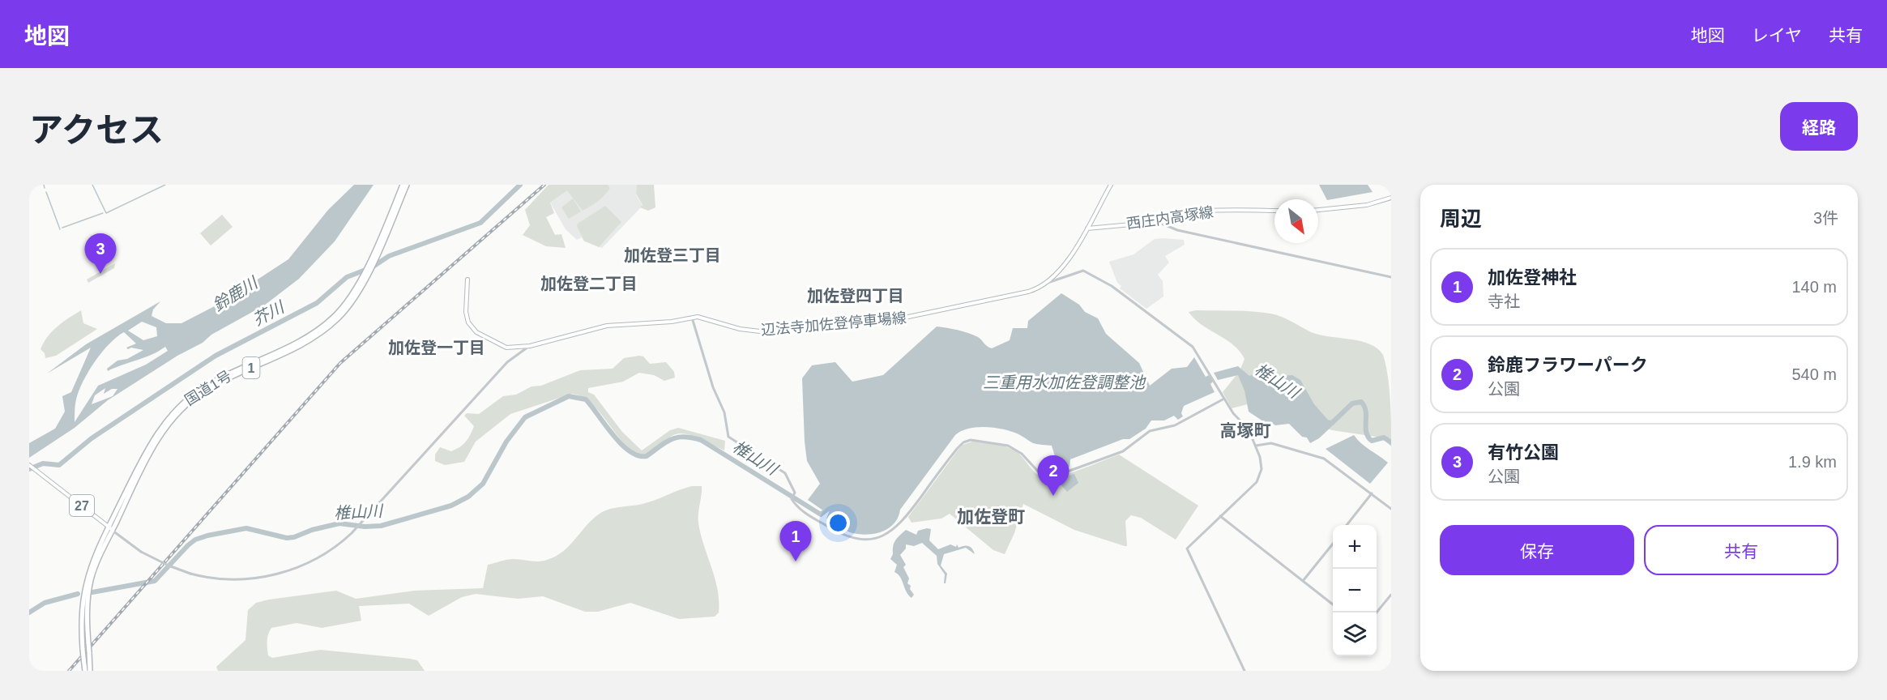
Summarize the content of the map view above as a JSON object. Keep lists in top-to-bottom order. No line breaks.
{"streets":{"highway":["1","国道1号"],"main road":["西庄内高塚線","辺法寺加佐登停車場線","27"]},"crossings":[["西庄内高塚線","辺法寺加佐登停車場線"],["国道1号","27"]],"districts":["加佐登三丁目","加佐登二丁目","加佐登四丁目","加佐登一丁目","高塚町","加佐登町"],"water":["鈴鹿川","芥川","椎山川","三重用水加佐登調整池"],"north":"bottom right","page":{"header":"地図","nav":["地図","レイヤ","共有"],"title":"アクセス","buttons":["経路",["保存","共有"]],"heading":["周辺","3件"],"pins":["3","2","1"],"list":[{"mark":"1","name":"加佐登神社","note":"寺社","value":"140 m"},{"mark":"2","name":"鈴鹿フラワーパーク","note":"公園","value":"540 m"},{"mark":"3","name":"有竹公園","note":"公園","value":"1.9 km"}],"map_buttons":["+","−"]}}
